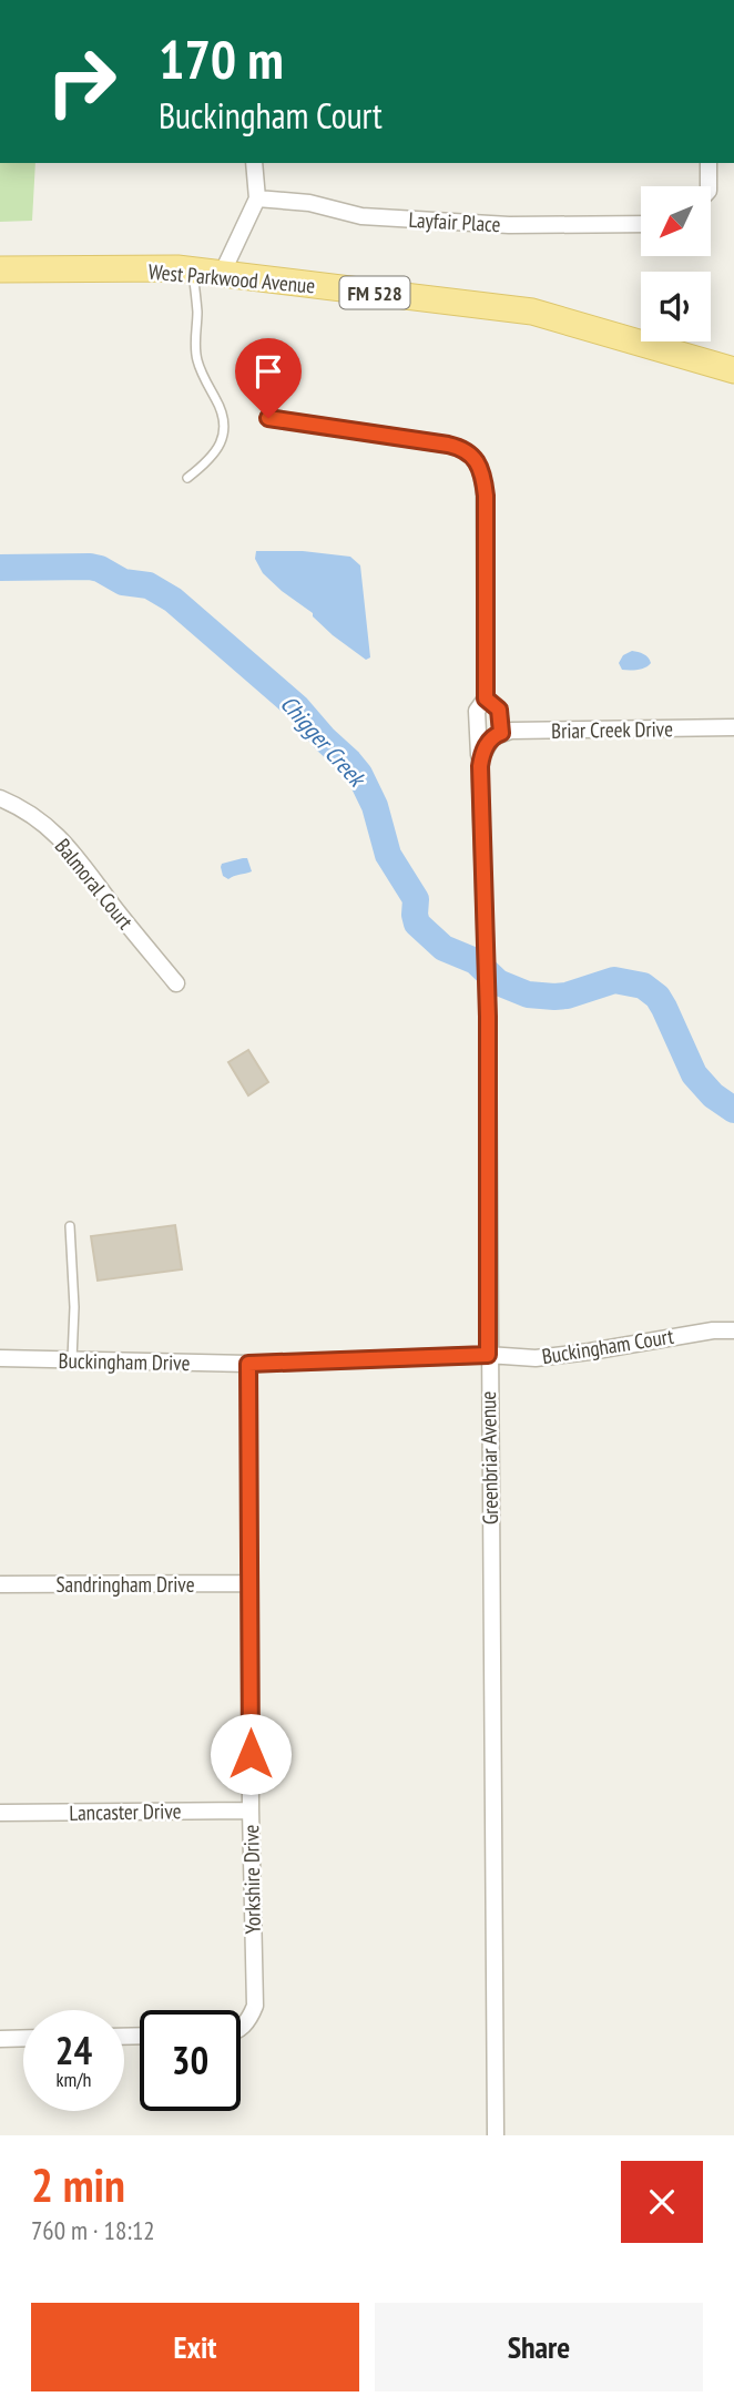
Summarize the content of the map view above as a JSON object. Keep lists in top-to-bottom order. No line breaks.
{"streets":{"main road":["West Parkwood Avenue","FM 528"],"street":["Layfair Place","Briar Creek Drive","Balmoral Court","Buckingham Court","Buckingham Drive","Greenbriar Avenue","Sandringham Drive","Lancaster Drive","Yorkshire Drive"]},"crossings":[["Briar Creek Drive","Greenbriar Avenue"],["Buckingham Court","Buckingham Drive"],["Buckingham Court","Greenbriar Avenue"],["Buckingham Court","Yorkshire Drive"],["Buckingham Drive","Yorkshire Drive"],["Sandringham Drive","Yorkshire Drive"],["Lancaster Drive","Yorkshire Drive"]],"water":["Chigger Creek"],"north":"bottom left","page":{"turn":["170 m","Buckingham Court"],"speed":"24 km/h","limit":"30","heading":["2 min","760 m · 18:12"],"buttons":["Exit","Share"]}}
